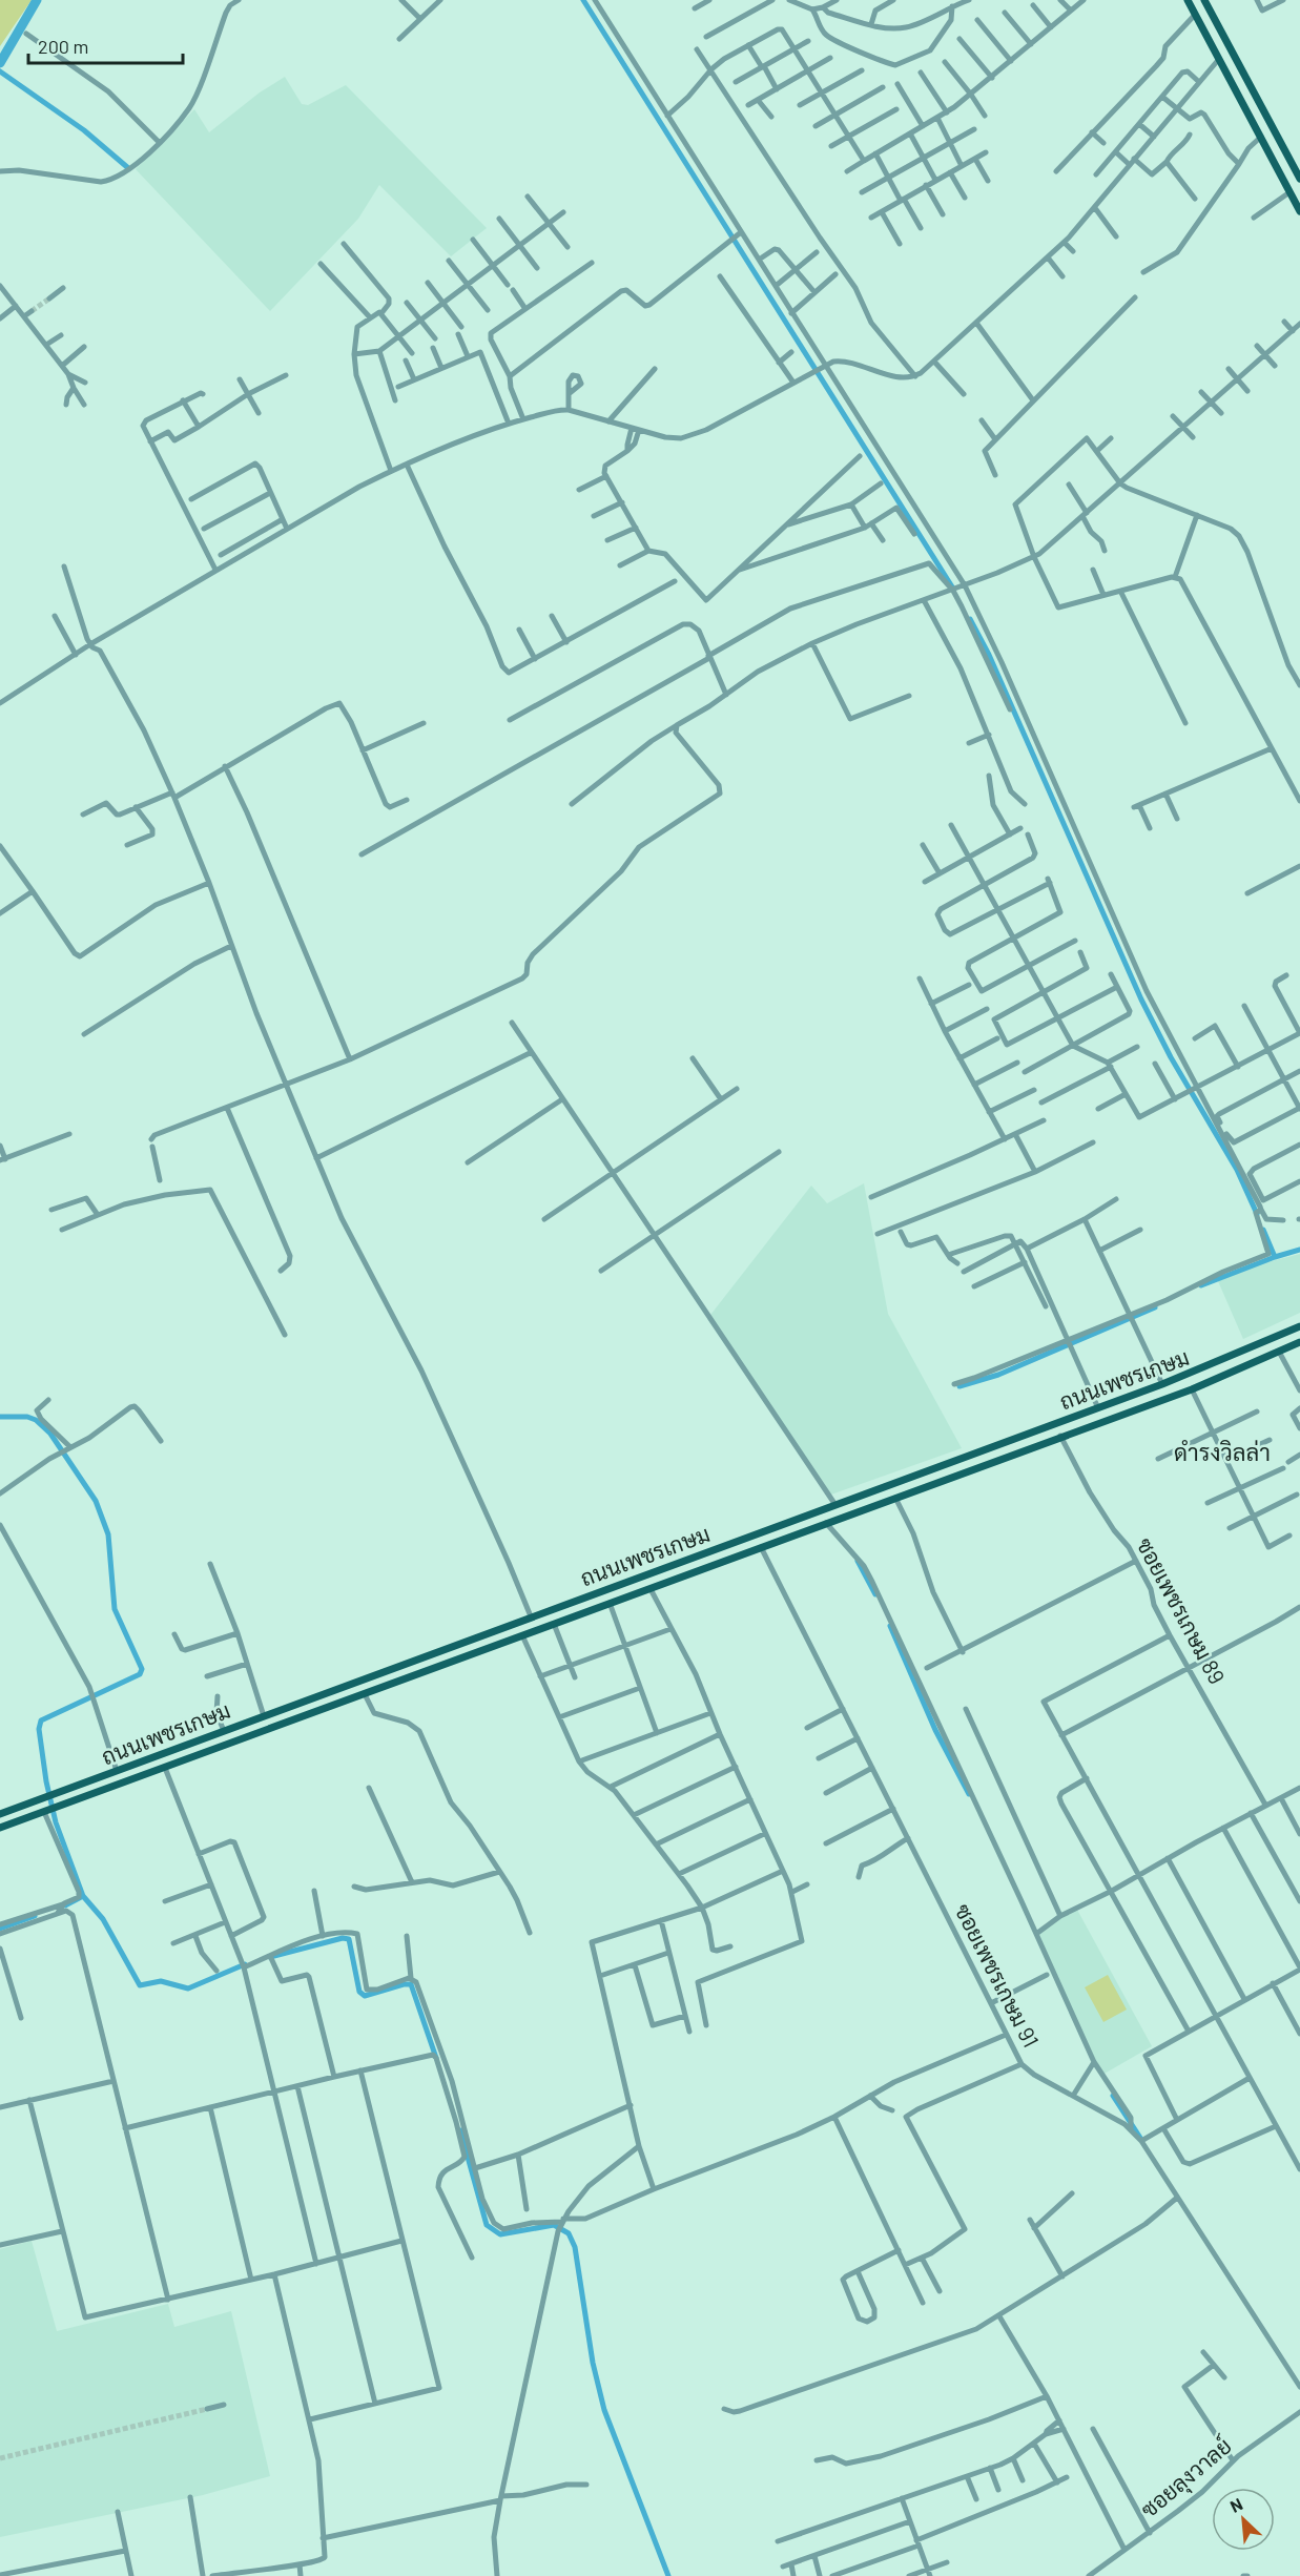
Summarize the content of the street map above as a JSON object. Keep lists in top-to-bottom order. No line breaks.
{"streets":{"main road":["ถนนเพชรเกษม"],"street":["ซอยเพชรเกษม 89","ซอยเพชรเกษม 91","ซอยลุงวาลย์"]},"crossings":[["ถนนเพชรเกษม","ซอยเพชรเกษม 89"],["ถนนเพชรเกษม","ซอยเพชรเกษม 91"]],"districts":["ดำรงวิลล่า"],"scale_bar":"200 m","north":"top left"}
